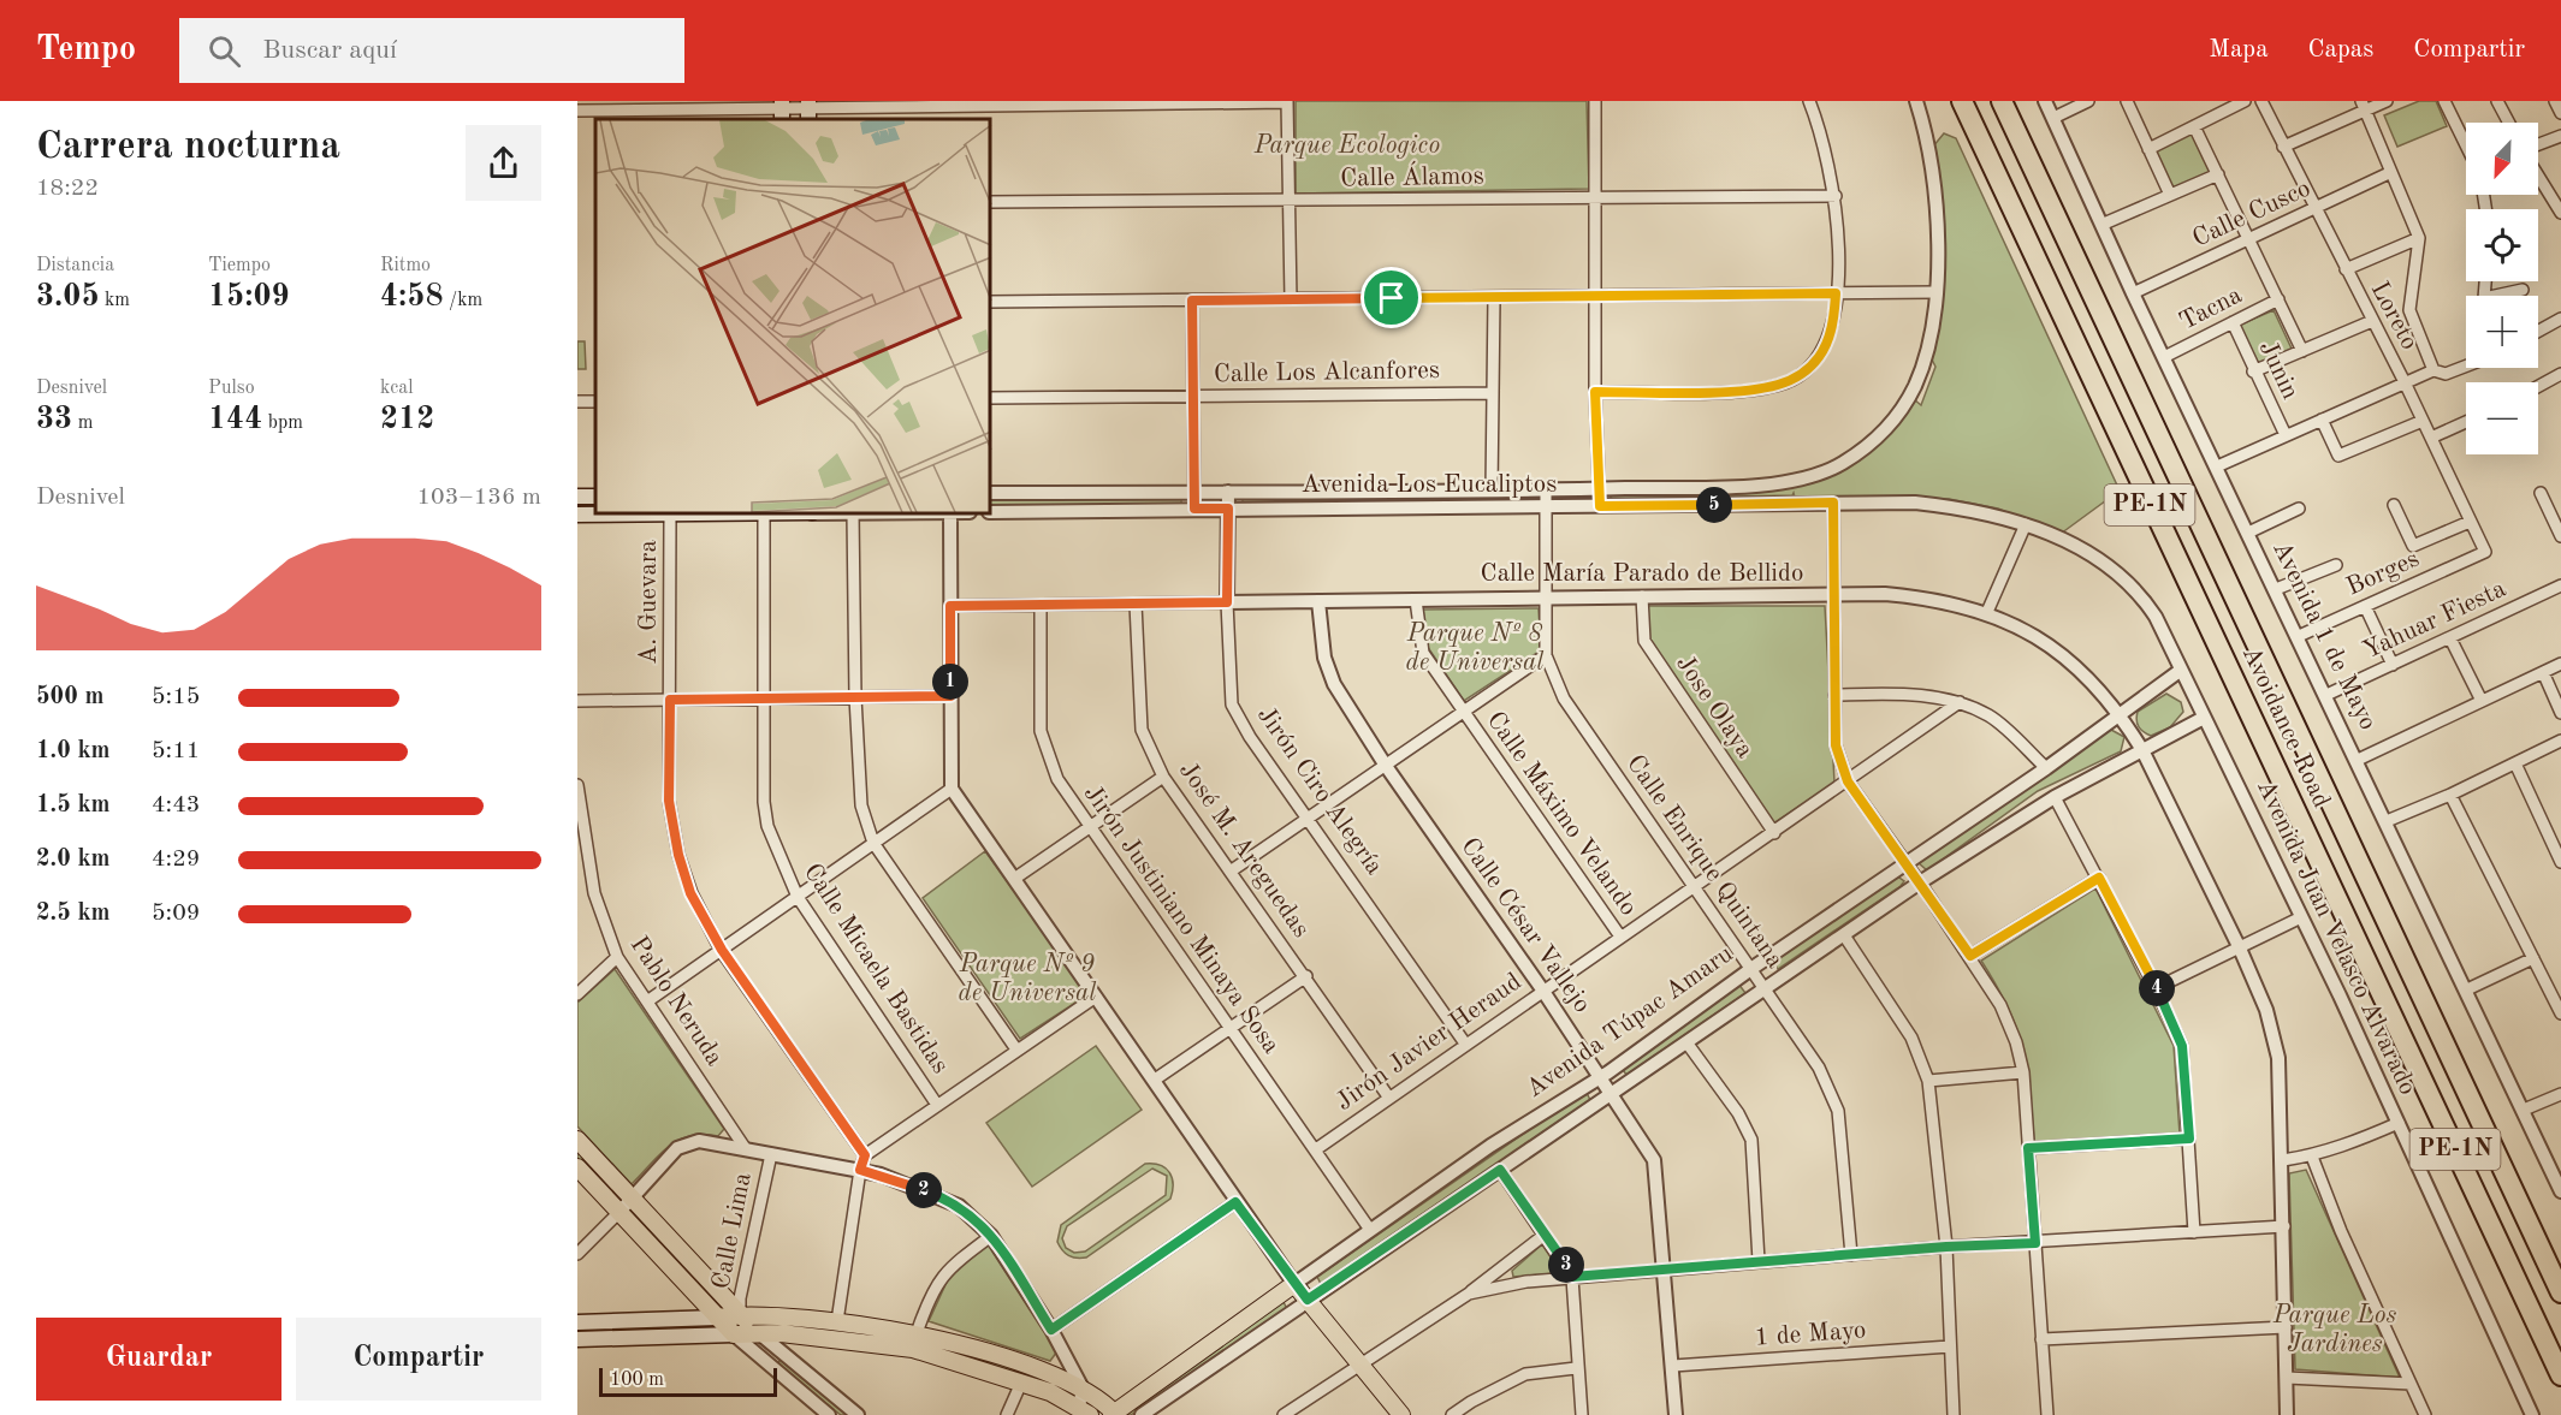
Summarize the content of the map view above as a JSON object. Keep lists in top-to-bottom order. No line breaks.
{"streets":{"highway":["PE-1N","Avoidance Road"],"main road":["Avenida Túpac Amaru"],"street":["Calle Álamos","Calle Cusco","Tacna","Loreto","Junin","Calle Los Alcanfores","Avenida Los Eucaliptos","Calle María Parado de Bellido","Borges","A. Guevara","Yahuar Fiesta","Avenida 1 de Mayo","Jose Olaya","Jirón Ciro Alegría","Calle Máximo Velando","José M. Areguedas","Calle Enrique Quintana","Jirón Justiniano Minaya Sosa","Calle César Vallejo","Avenida Juan Velasco Alvarado","Calle Micaela Bastidas","Pablo Neruda","Jirón Javier Heraud","Calle Lima","1 de Mayo"]},"crossings":[["Calle Cusco","Loreto"],["Calle Cusco","Avenida 1 de Mayo"],["Tacna","Junin"],["Tacna","Avenida 1 de Mayo"],["Loreto","Borges"],["Avenida Los Eucaliptos","Jirón Ciro Alegría"],["Avenida Los Eucaliptos","Calle Enrique Quintana"],["Avenida Los Eucaliptos","Avenida Juan Velasco Alvarado"],["Avenida Los Eucaliptos","Avenida Túpac Amaru"],["Calle María Parado de Bellido","Jose Olaya"],["Calle María Parado de Bellido","Jirón Ciro Alegría"],["Calle María Parado de Bellido","Calle Máximo Velando"],["Calle María Parado de Bellido","José M. Areguedas"],["Calle María Parado de Bellido","Calle Enrique Quintana"],["Calle María Parado de Bellido","Jirón Justiniano Minaya Sosa"],["Calle María Parado de Bellido","Calle César Vallejo"],["Calle María Parado de Bellido","Avenida Túpac Amaru"],["Borges","Avenida 1 de Mayo"],["Yahuar Fiesta","Avenida 1 de Mayo"],["Jose Olaya","Jirón Javier Heraud"],["Jirón Ciro Alegría","Jirón Javier Heraud"],["Calle Máximo Velando","Jirón Javier Heraud"],["José M. Areguedas","Jirón Javier Heraud"],["Calle Enrique Quintana","Avenida Túpac Amaru"],["Calle Enrique Quintana","Jirón Javier Heraud"],["Jirón Justiniano Minaya Sosa","Avenida Túpac Amaru"],["Jirón Justiniano Minaya Sosa","Jirón Javier Heraud"],["Calle César Vallejo","Avenida Túpac Amaru"],["Calle César Vallejo","Jirón Javier Heraud"],["Calle César Vallejo","1 de Mayo"],["Avenida Juan Velasco Alvarado","Avenida Túpac Amaru"]],"parks":["Parque Ecologico","Parque Nº 8 de Universal","Parque Nº 9 de Universal","Parque Los Jardines"],"scale_bar":"100 m","north":"bottom left","page":{"header":"Tempo","search":"Buscar aquí","nav":["Mapa","Capas","Compartir"],"heading":["Carrera nocturna","18:22"],"map_buttons":["+","−"],"stats":[["Distancia","3.05 km"],["Tiempo","15:09"],["Ritmo","4:58 /km"],["Desnivel","33 m"],["Pulso","144 bpm"],["kcal","212"]],"chart":["Desnivel","103–136 m"],"pins":["5","1","4","2","3"],"list":[{"name":"500 m","note":"5:15"},{"name":"1.0 km","note":"5:11"},{"name":"1.5 km","note":"4:43"},{"name":"2.0 km","note":"4:29"},{"name":"2.5 km","note":"5:09"}],"buttons":["Guardar","Compartir"],"scale":"100 m"}}
